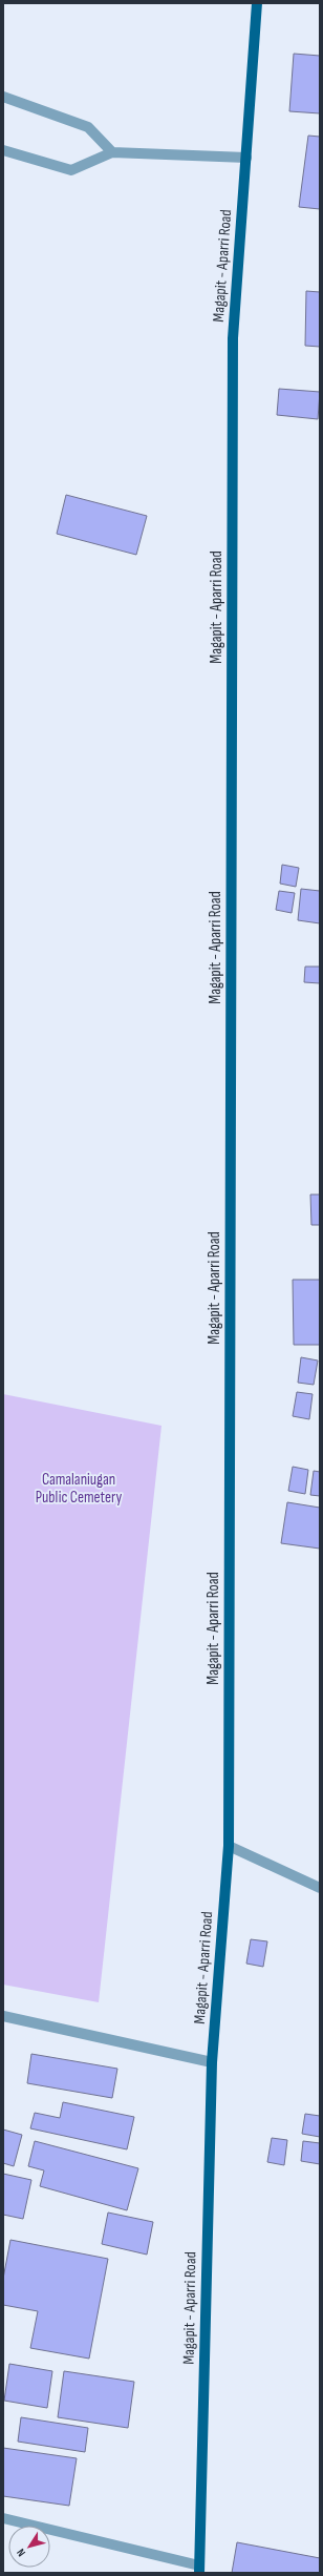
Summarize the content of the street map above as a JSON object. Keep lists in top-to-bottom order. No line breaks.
{"streets":{"main road":["Magapit - Aparri Road"]},"parks":["Camalaniugan Public Cemetery"],"north":"bottom left"}
